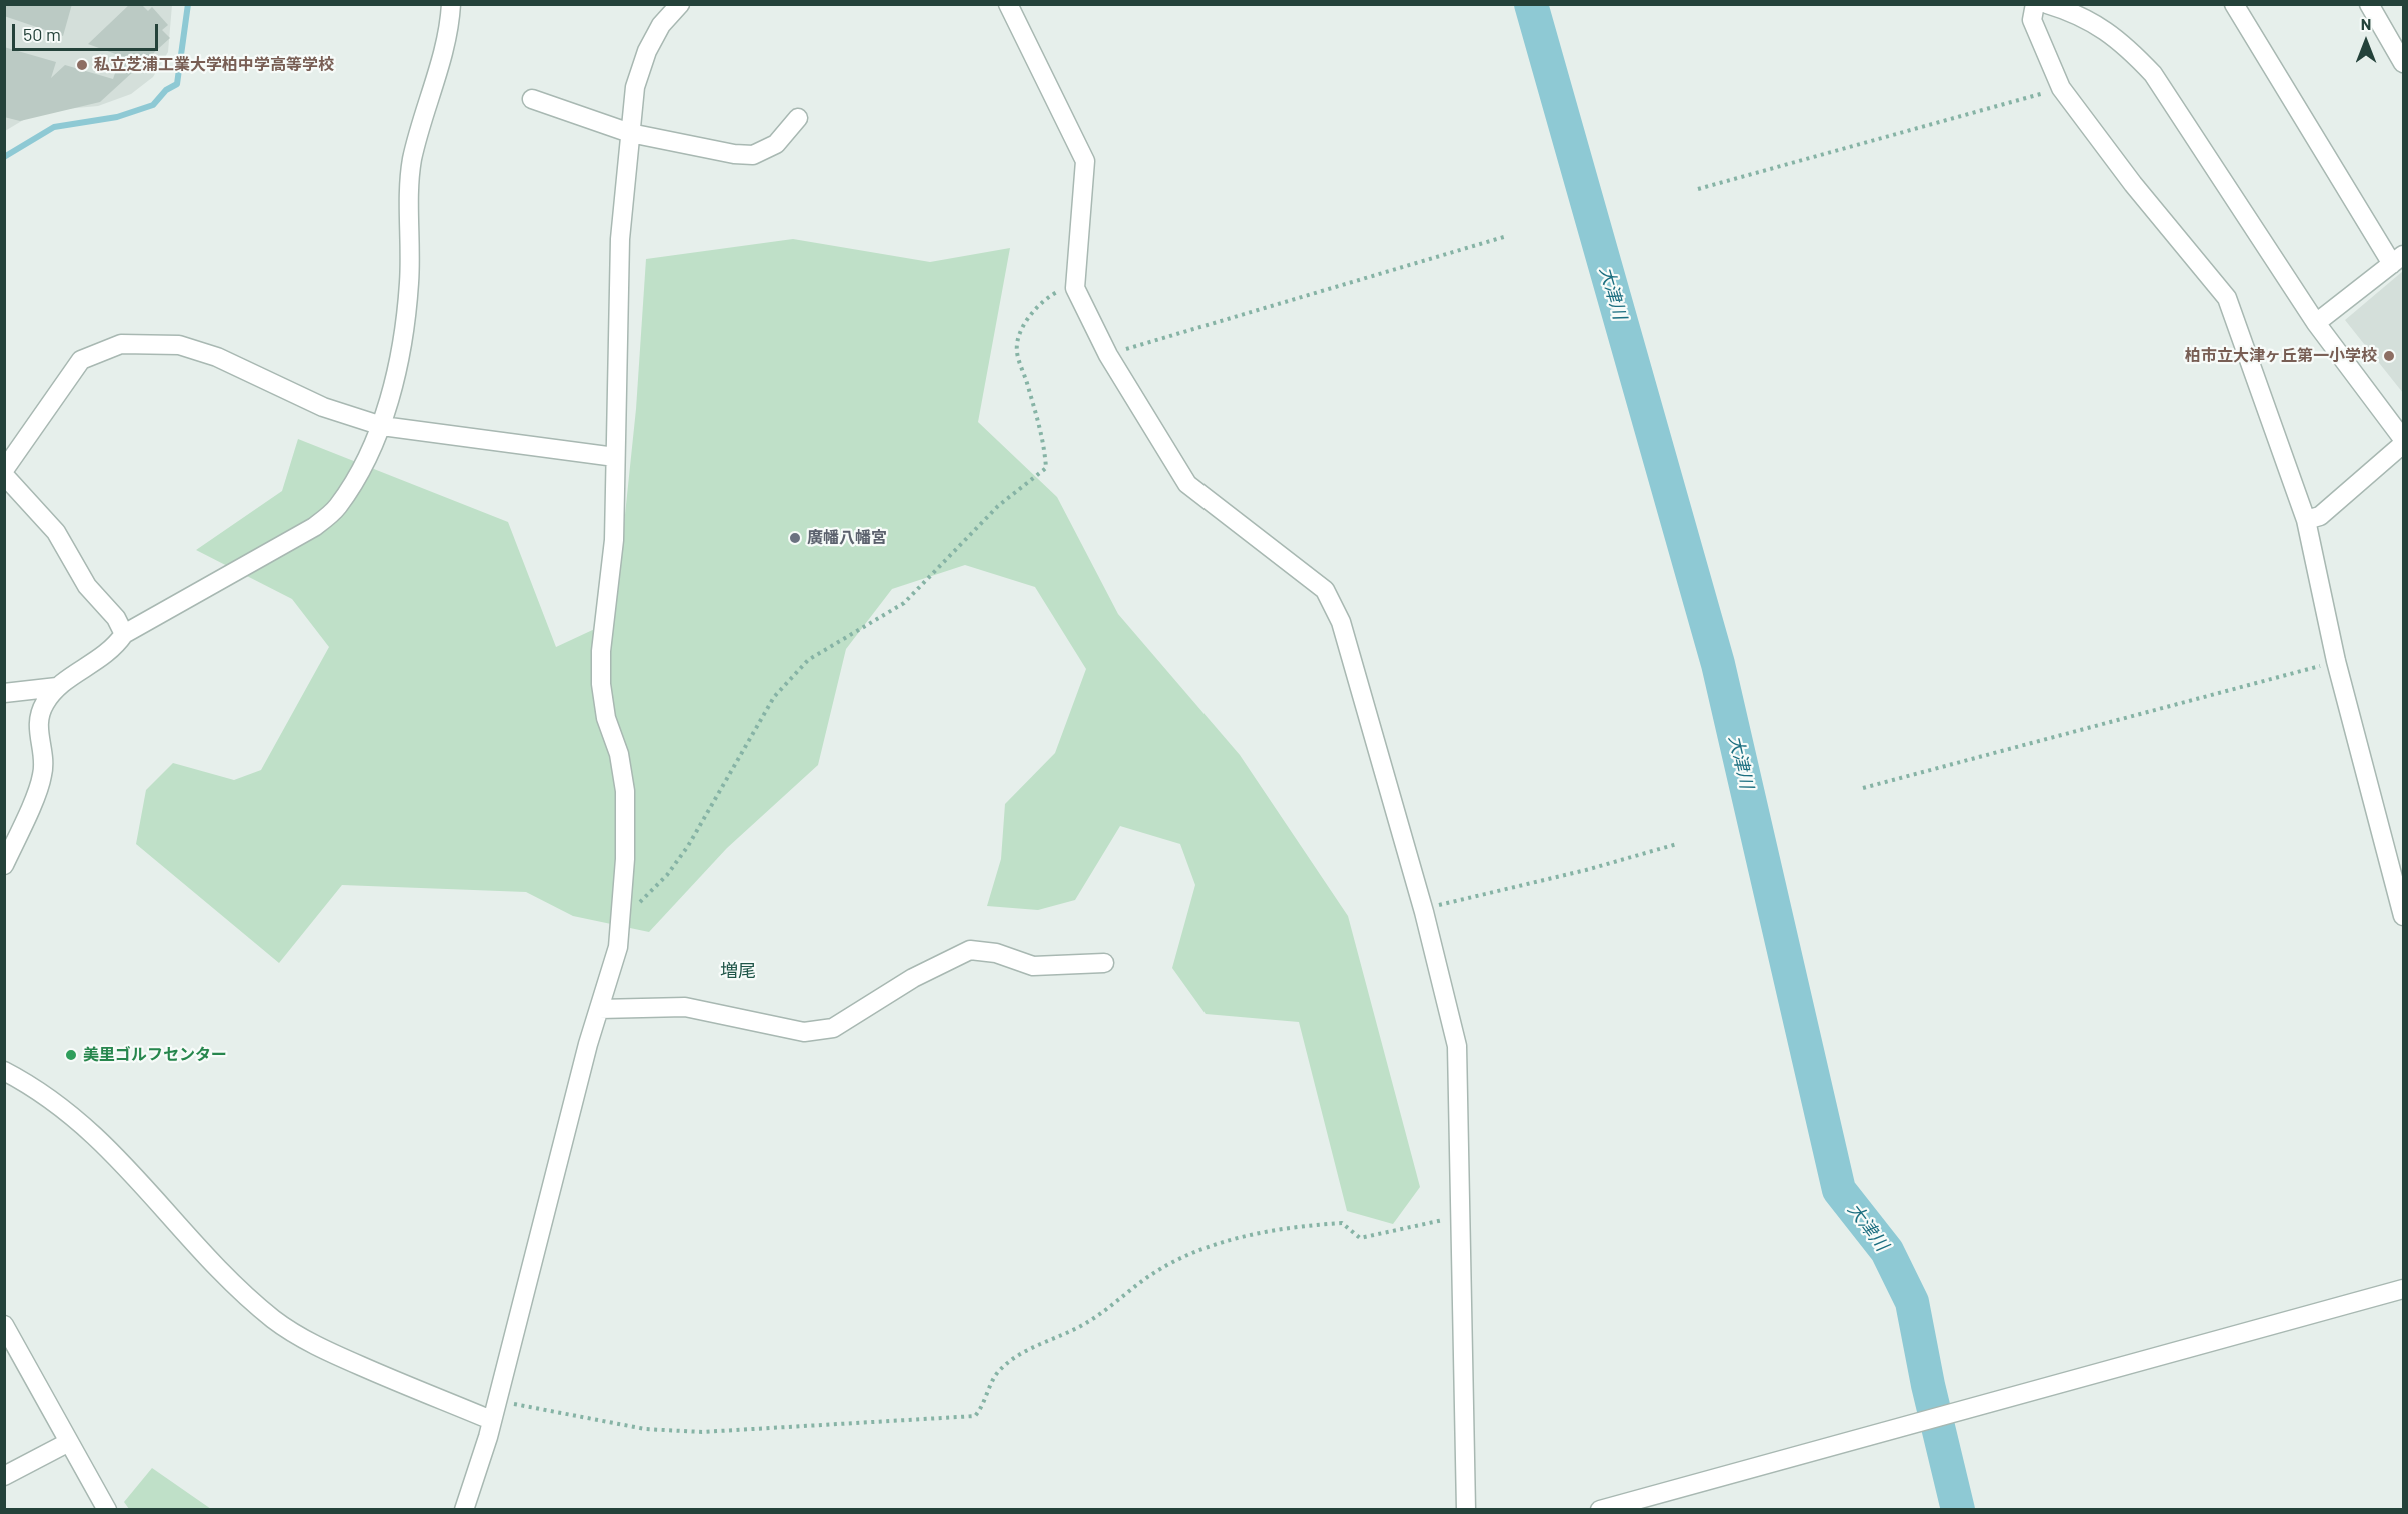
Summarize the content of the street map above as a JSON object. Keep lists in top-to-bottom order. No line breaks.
{"districts":["増尾"],"water":["大津川"],"places":["私立芝浦工業大学柏中学高等学校","柏市立大津ヶ丘第一小学校","廣幡八幡宮","美里ゴルフセンター"],"scale_bar":"50 m","north":"top"}
